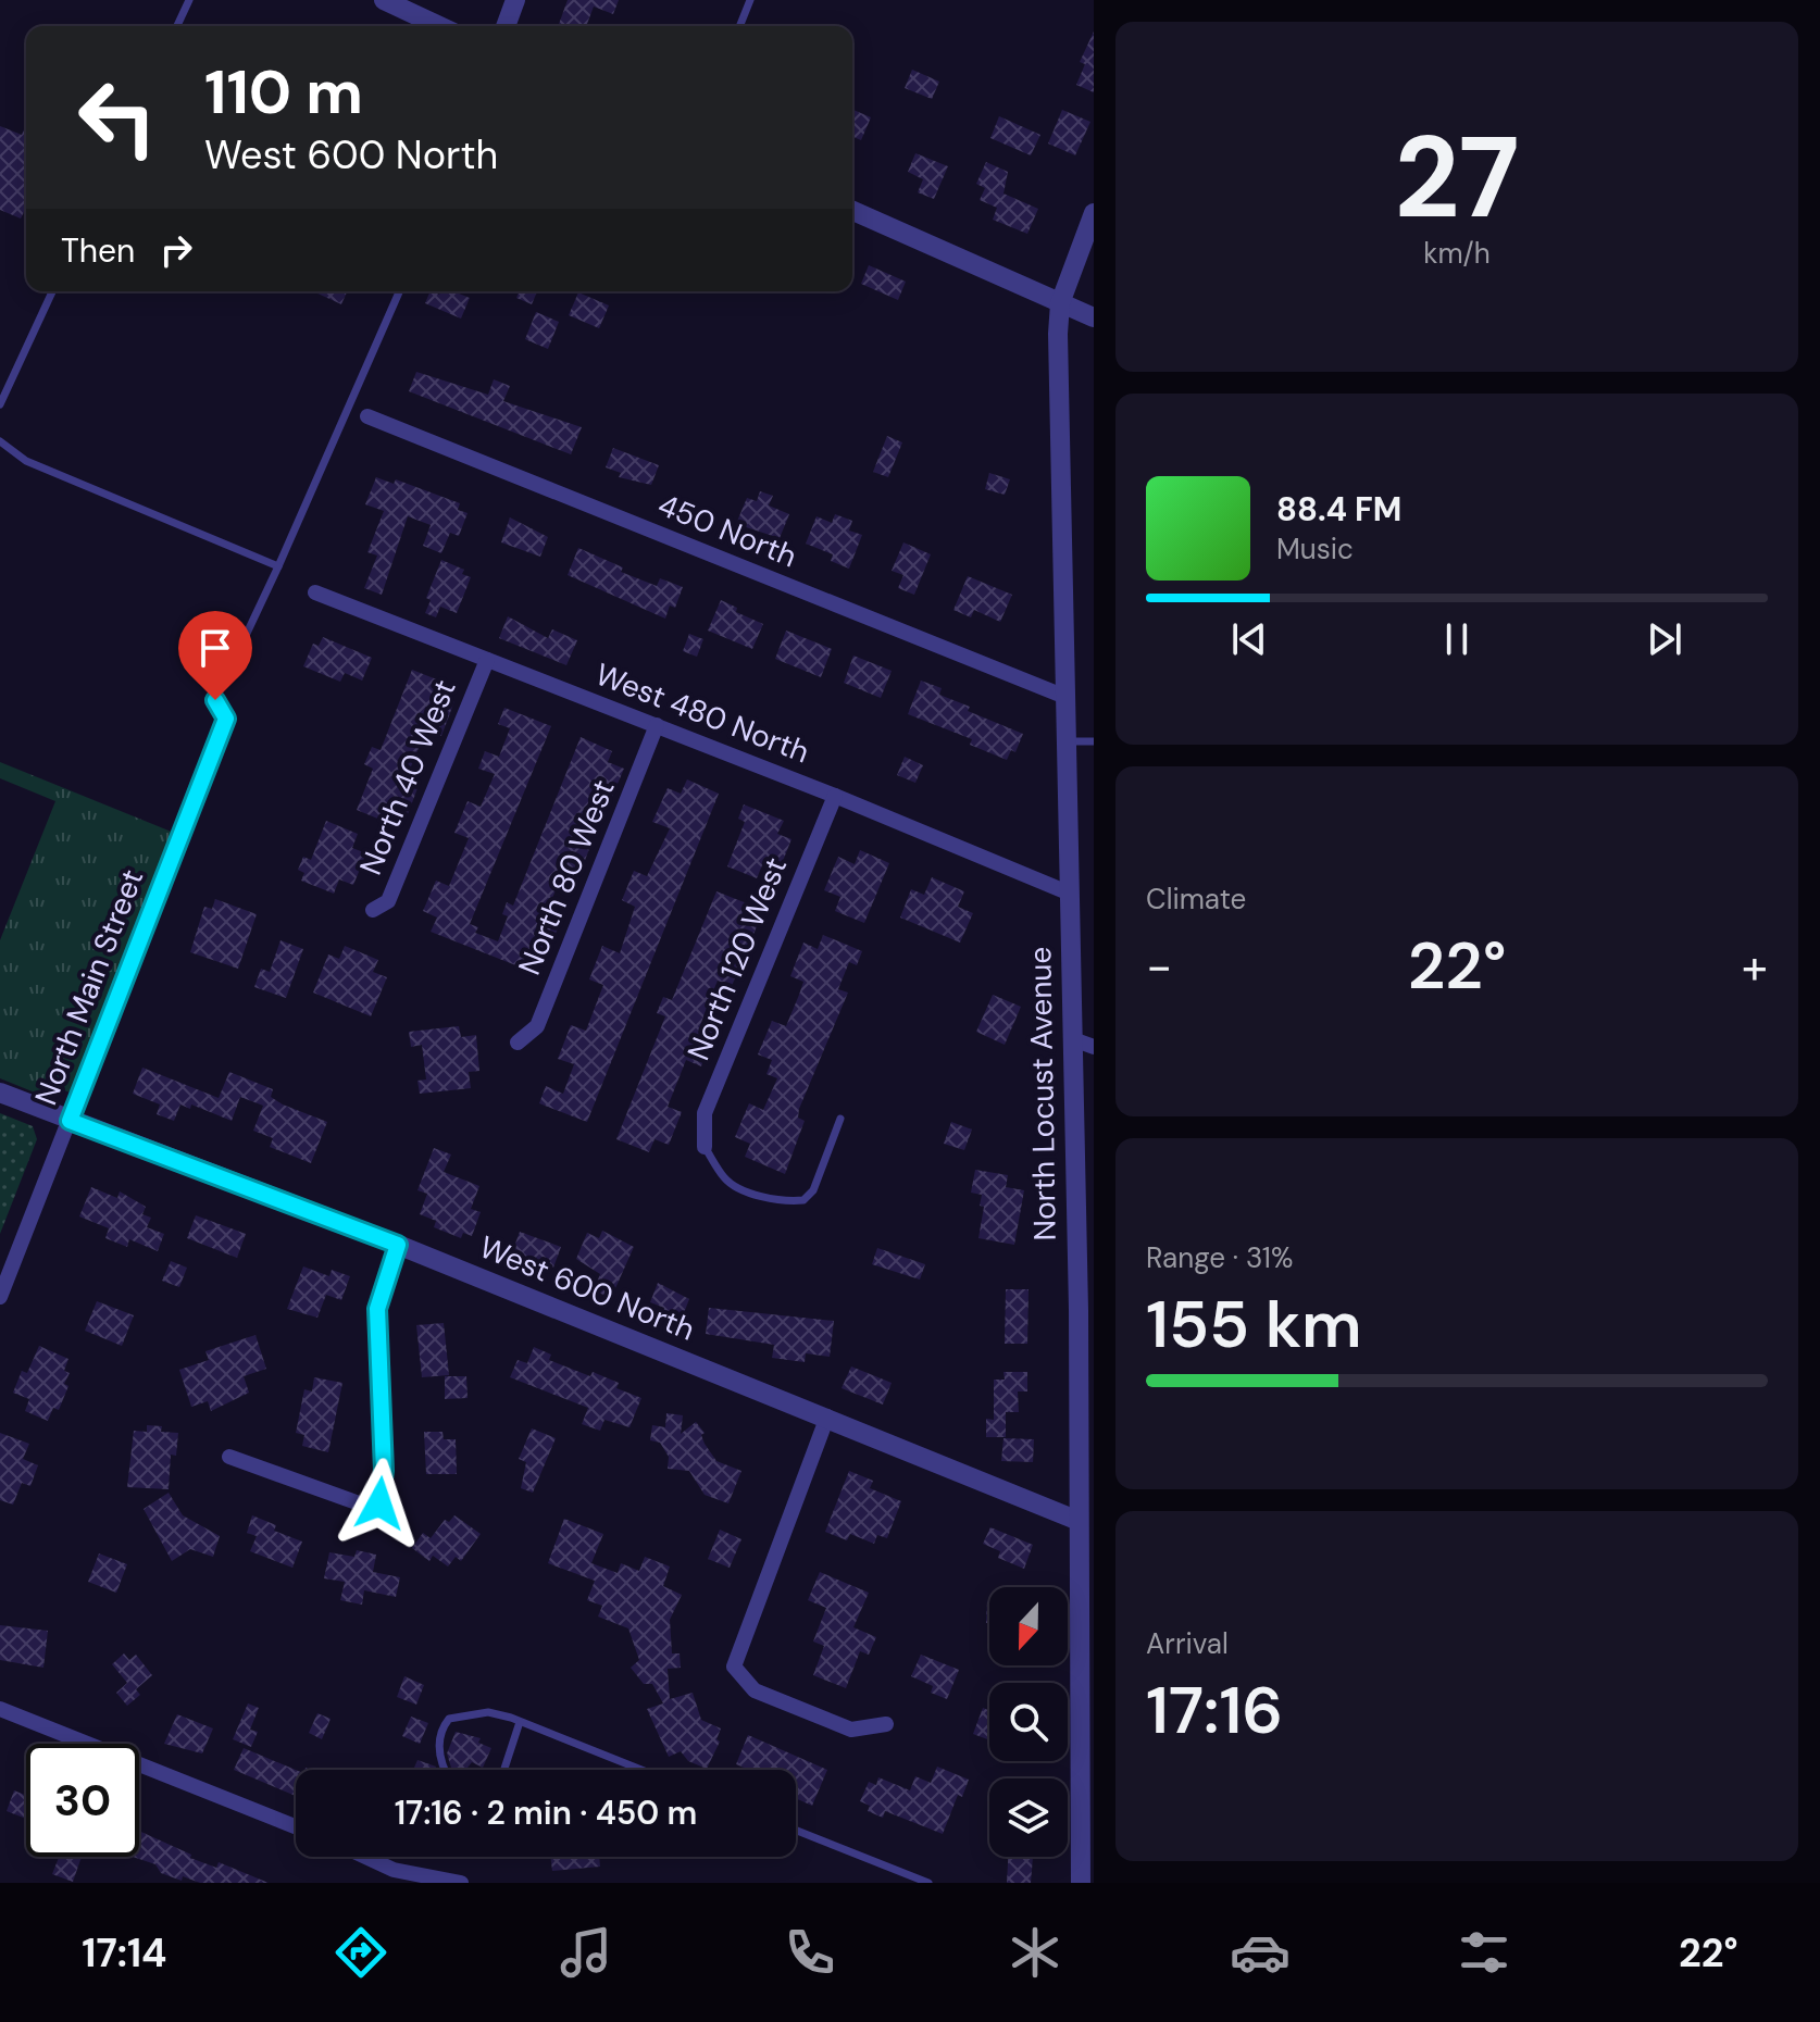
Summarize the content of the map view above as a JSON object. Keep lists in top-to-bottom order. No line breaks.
{"streets":{"street":["450 North","West 480 North","North 40 West","North 80 West","North 120 West","North Main Street","North Locust Avenue","West 600 North"]},"crossings":[["450 North","North Locust Avenue"],["West 480 North","North 40 West"],["West 480 North","North 80 West"],["West 480 North","North 120 West"],["West 480 North","North Locust Avenue"],["North Main Street","West 600 North"],["North Locust Avenue","West 600 North"]],"north":"bottom","page":{"tile":[["27","km/h"],"Climate",["Range · 31%","155 km"],["Arrival","17:16"]],"turn":["110 m","West 600 North"],"then":"Then","song":["88.4 FM","Music"],"heat":["−","22°","+"],"limit":"30","trip":"17:16 · 2 min · 450 m","tabs":["17:14","22°"]}}
